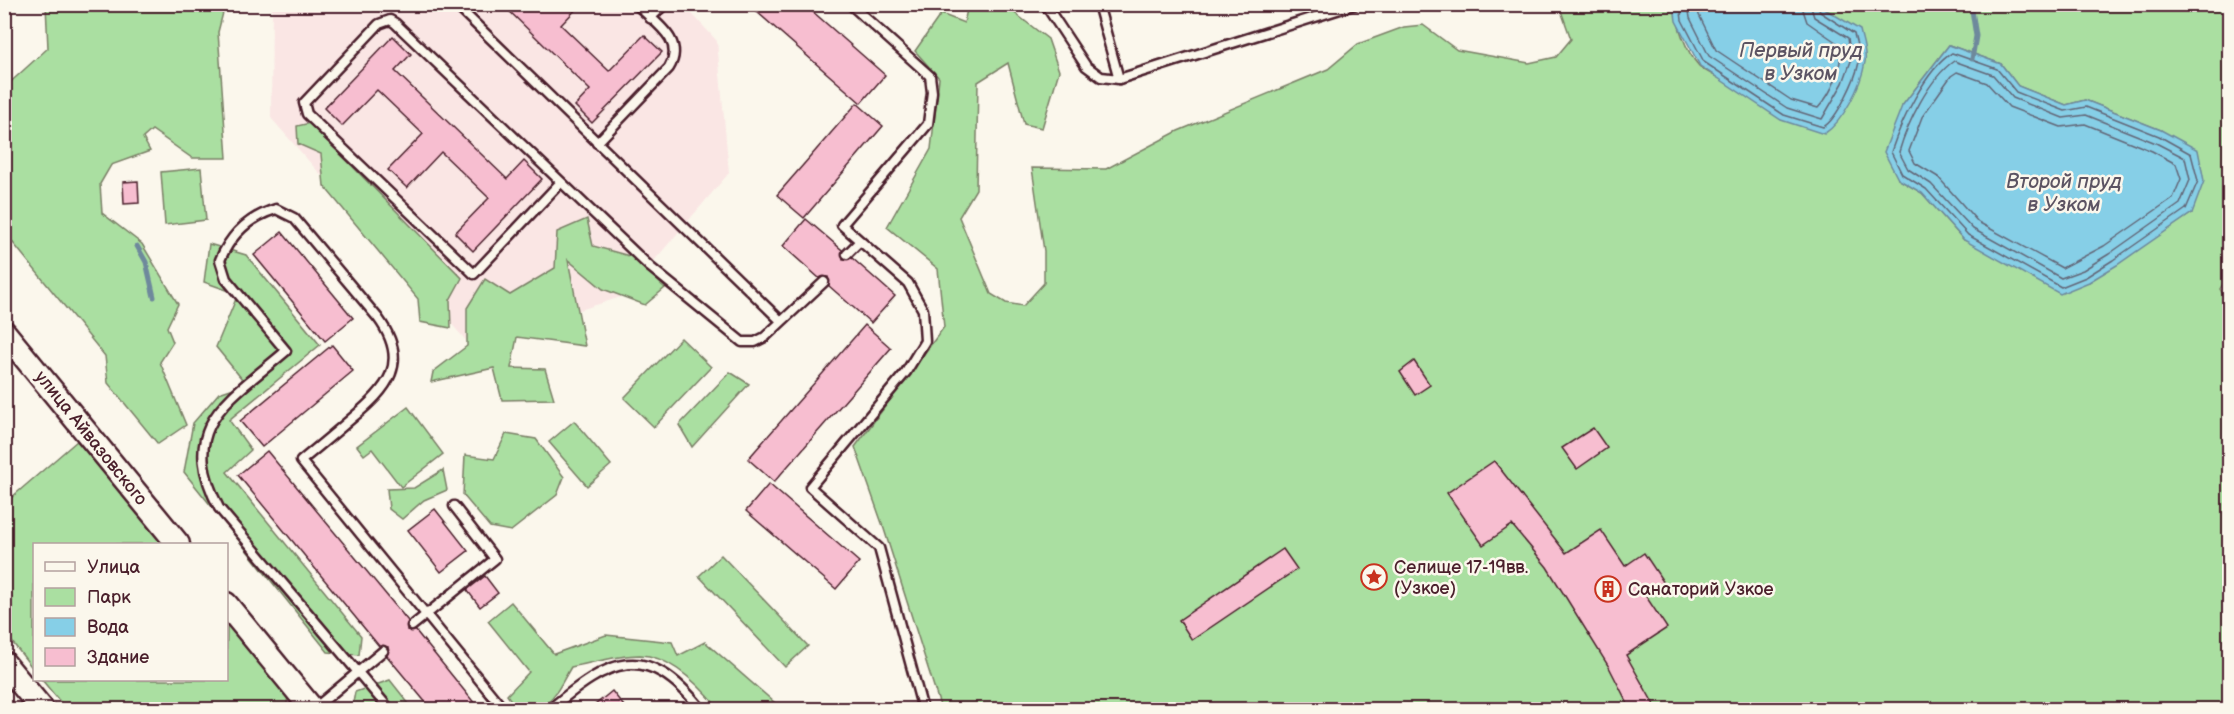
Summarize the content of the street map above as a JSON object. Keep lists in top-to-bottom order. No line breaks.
{"streets":{"main road":["улица Айвазовского"]},"water":["Первый пруд в Узком","Второй пруд в Узком"],"places":{"place":["Селище 17-19вв. (Узкое)"],"building":["Санаторий Узкое"]},"legend":["Улица","Парк","Вода","Здание"]}
